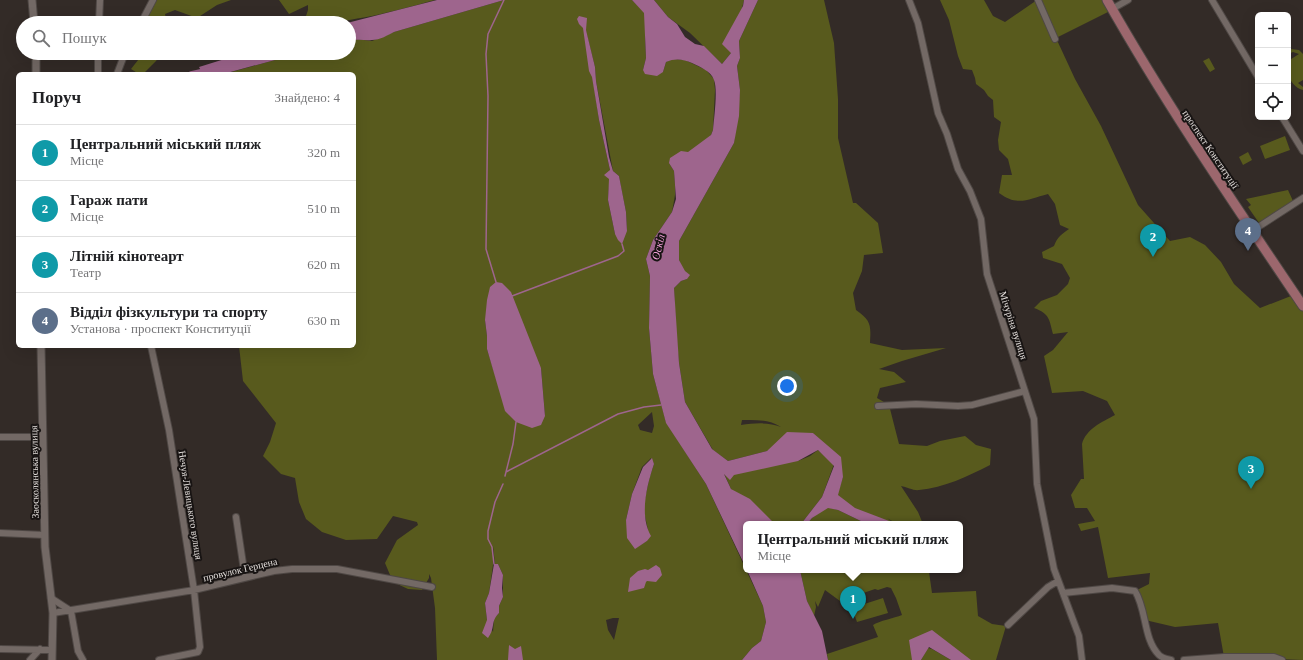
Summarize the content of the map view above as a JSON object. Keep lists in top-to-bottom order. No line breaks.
{"streets":{"main road":["проспект Конституції"],"street":["Мічуріна вулиця","Заосколянська вулиця","Нечуя-Левицького вулиця","провулок Герцена"]},"crossings":[["Заосколянська вулиця","провулок Герцена"],["Нечуя-Левицького вулиця","провулок Герцена"]],"water":["Оскіл"],"page":{"map_buttons":["+","−"],"search":"Пошук","heading":["Поруч","Знайдено: 4"],"list":[{"mark":"1","name":"Центральний міський пляж","note":"Місце","value":"320 m"},{"mark":"2","name":"Гараж пати","note":"Місце","value":"510 m"},{"mark":"3","name":"Літній кінотеарт","note":"Театр","value":"620 m"},{"mark":"4","name":"Відділ фізкультури та спорту","note":"Установа · проспект Конституції","value":"630 m"}],"pins":["4","2","3","1"],"popup":["Центральний міський пляж","Місце"]}}
